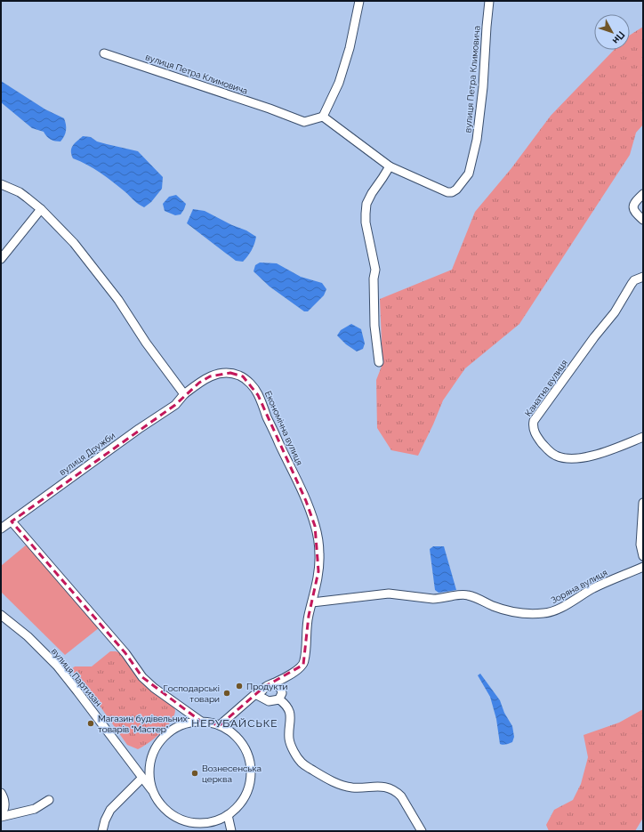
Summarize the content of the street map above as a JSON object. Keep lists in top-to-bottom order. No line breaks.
{"streets":{"street":["вулиця Петра Климовича","Канатна вулиця","Економічна вулиця","вулиця Дружби","Зоряна вулиця","вулиця Партизан"]},"crossings":[["Економічна вулиця","вулиця Дружби"],["Економічна вулиця","Зоряна вулиця"],["Економічна вулиця","вулиця Партизан"]],"districts":["НЕРУБАЙСЬКЕ"],"places":["Продукти","Господарські товари","Магазин будівельних товарів \"Мастер\"","Вознесенська церква"],"north":"bottom right"}
